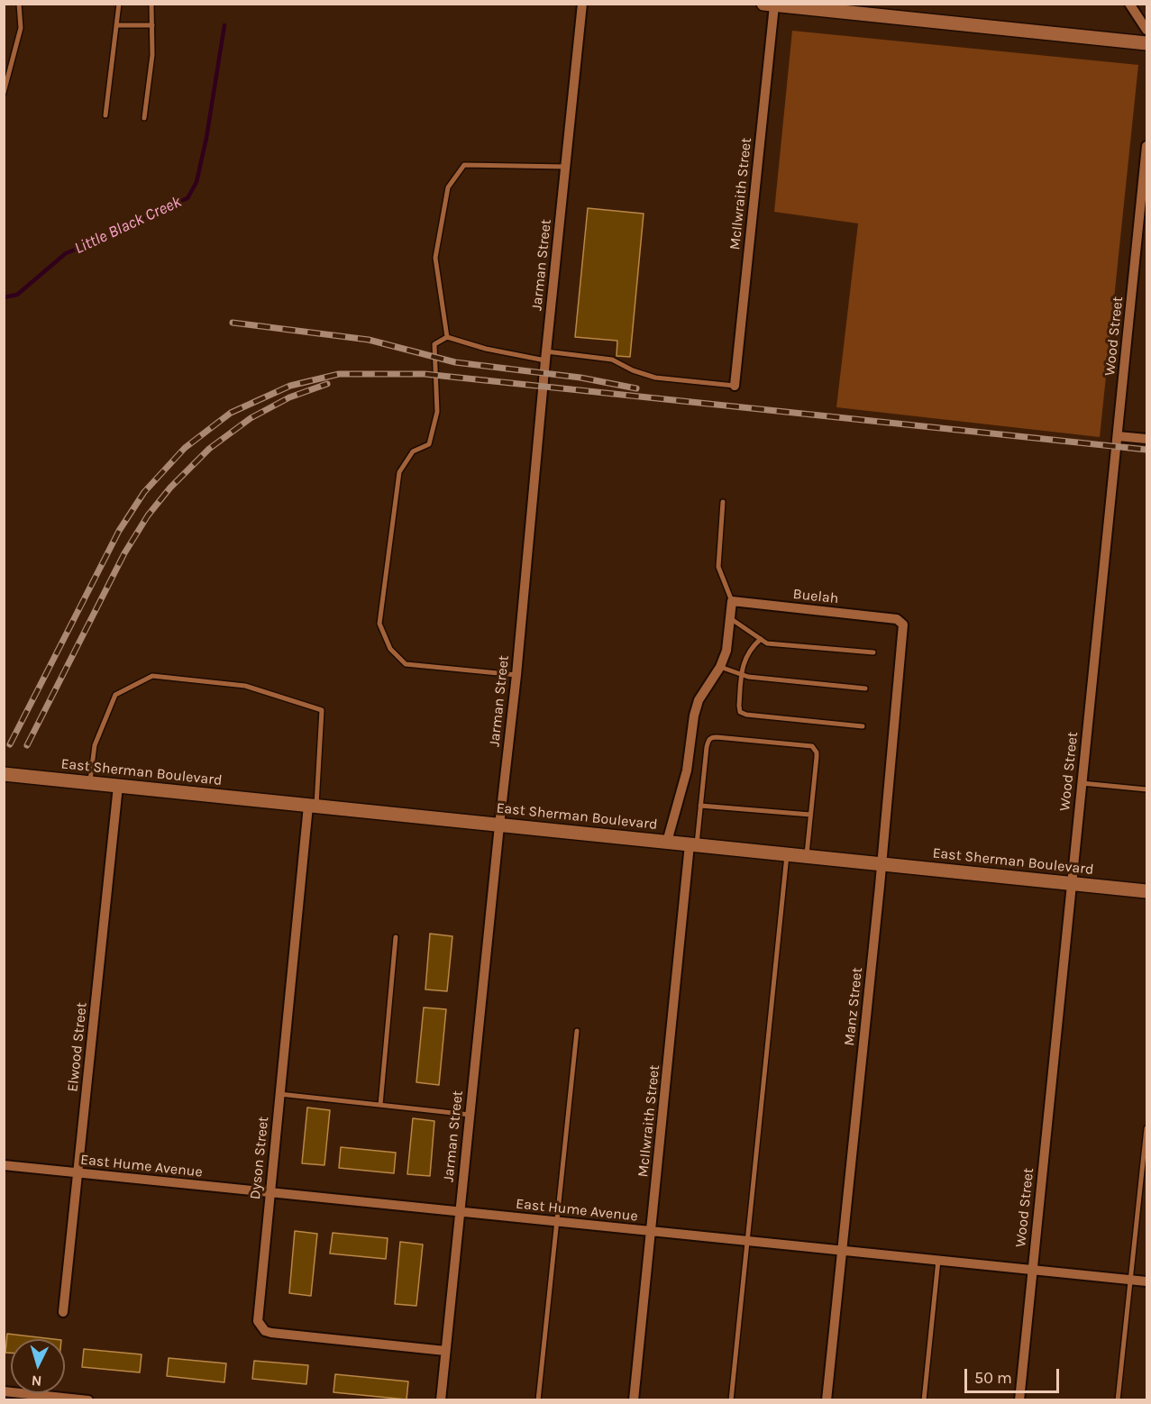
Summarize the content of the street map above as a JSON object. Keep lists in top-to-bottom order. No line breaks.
{"streets":{"main road":["East Sherman Boulevard"],"street":["McIlwraith Street","Jarman Street","Wood Street","Buelah","Manz Street","Elwood Street","Dyson Street","East Hume Avenue"]},"crossings":[["McIlwraith Street","East Sherman Boulevard"],["McIlwraith Street","East Hume Avenue"],["Jarman Street","East Sherman Boulevard"],["Jarman Street","Dyson Street"],["Jarman Street","East Hume Avenue"],["Wood Street","East Sherman Boulevard"],["Wood Street","East Hume Avenue"],["Buelah","Manz Street"],["East Sherman Boulevard","Manz Street"],["East Sherman Boulevard","Elwood Street"],["East Sherman Boulevard","Dyson Street"],["Manz Street","East Hume Avenue"],["Elwood Street","East Hume Avenue"],["Dyson Street","East Hume Avenue"]],"water":["Little Black Creek"],"scale_bar":"50 m","north":"bottom"}
